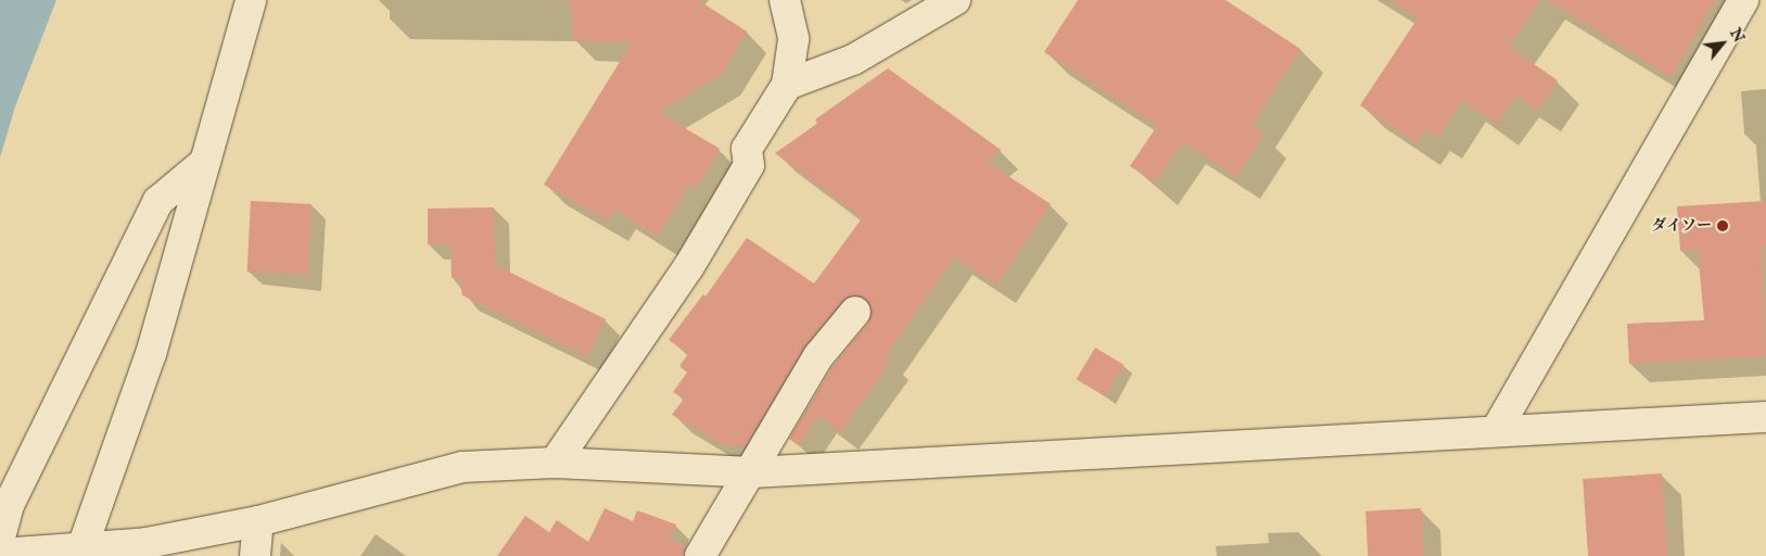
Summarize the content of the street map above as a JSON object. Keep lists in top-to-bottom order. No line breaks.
{"places":["ダイソー"],"north":"top right"}
